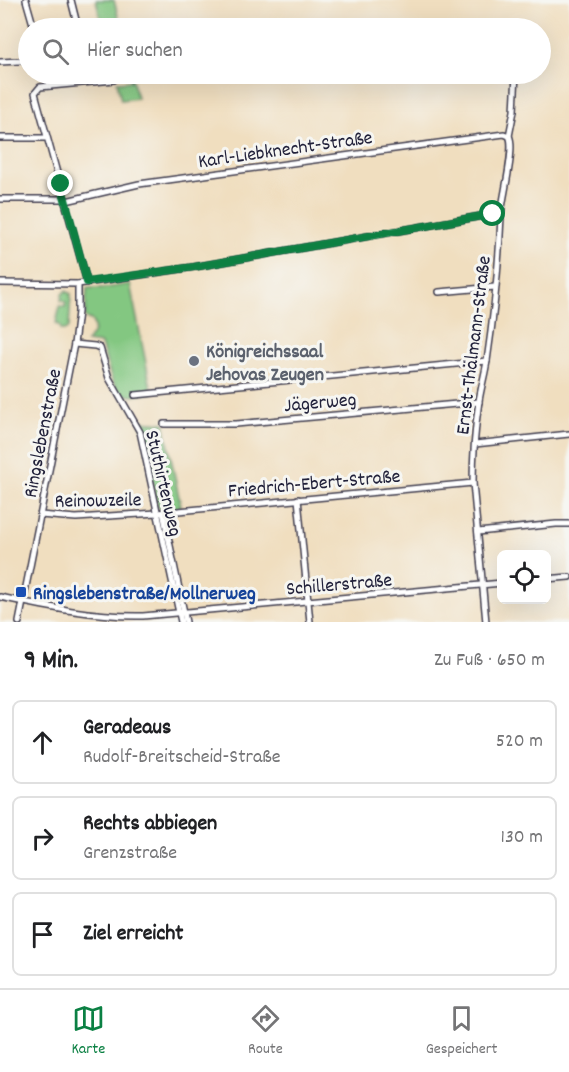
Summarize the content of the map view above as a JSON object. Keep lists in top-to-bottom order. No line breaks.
{"streets":{"street":["Karl-Liebknecht-Straße","Ernst-Thälmann-Straße","Jägerweg","Ringslebenstraße","Friedrich-Ebert-Straße","Stuthirtenweg","Reinowzeile","Schillerstraße"]},"crossings":[["Karl-Liebknecht-Straße","Ernst-Thälmann-Straße"],["Ernst-Thälmann-Straße","Jägerweg"],["Ernst-Thälmann-Straße","Friedrich-Ebert-Straße"],["Ernst-Thälmann-Straße","Schillerstraße"],["Ringslebenstraße","Stuthirtenweg"],["Ringslebenstraße","Reinowzeile"],["Ringslebenstraße","Schillerstraße"],["Friedrich-Ebert-Straße","Stuthirtenweg"],["Friedrich-Ebert-Straße","Reinowzeile"],["Stuthirtenweg","Reinowzeile"],["Stuthirtenweg","Schillerstraße"]],"places":{"other":["Königreichssaal Jehovas Zeugen"],"transit":["Ringslebenstraße/Mollnerweg"]},"page":{"search":"Hier suchen","heading":["9 Min.","Zu Fuß · 650 m"],"list":[["Geradeaus","Rudolf-Breitscheid-Straße","520 m"],["Rechts abbiegen","Grenzstraße","130 m"],"Ziel erreicht"],"nav":["Karte","Route","Gespeichert"]}}
